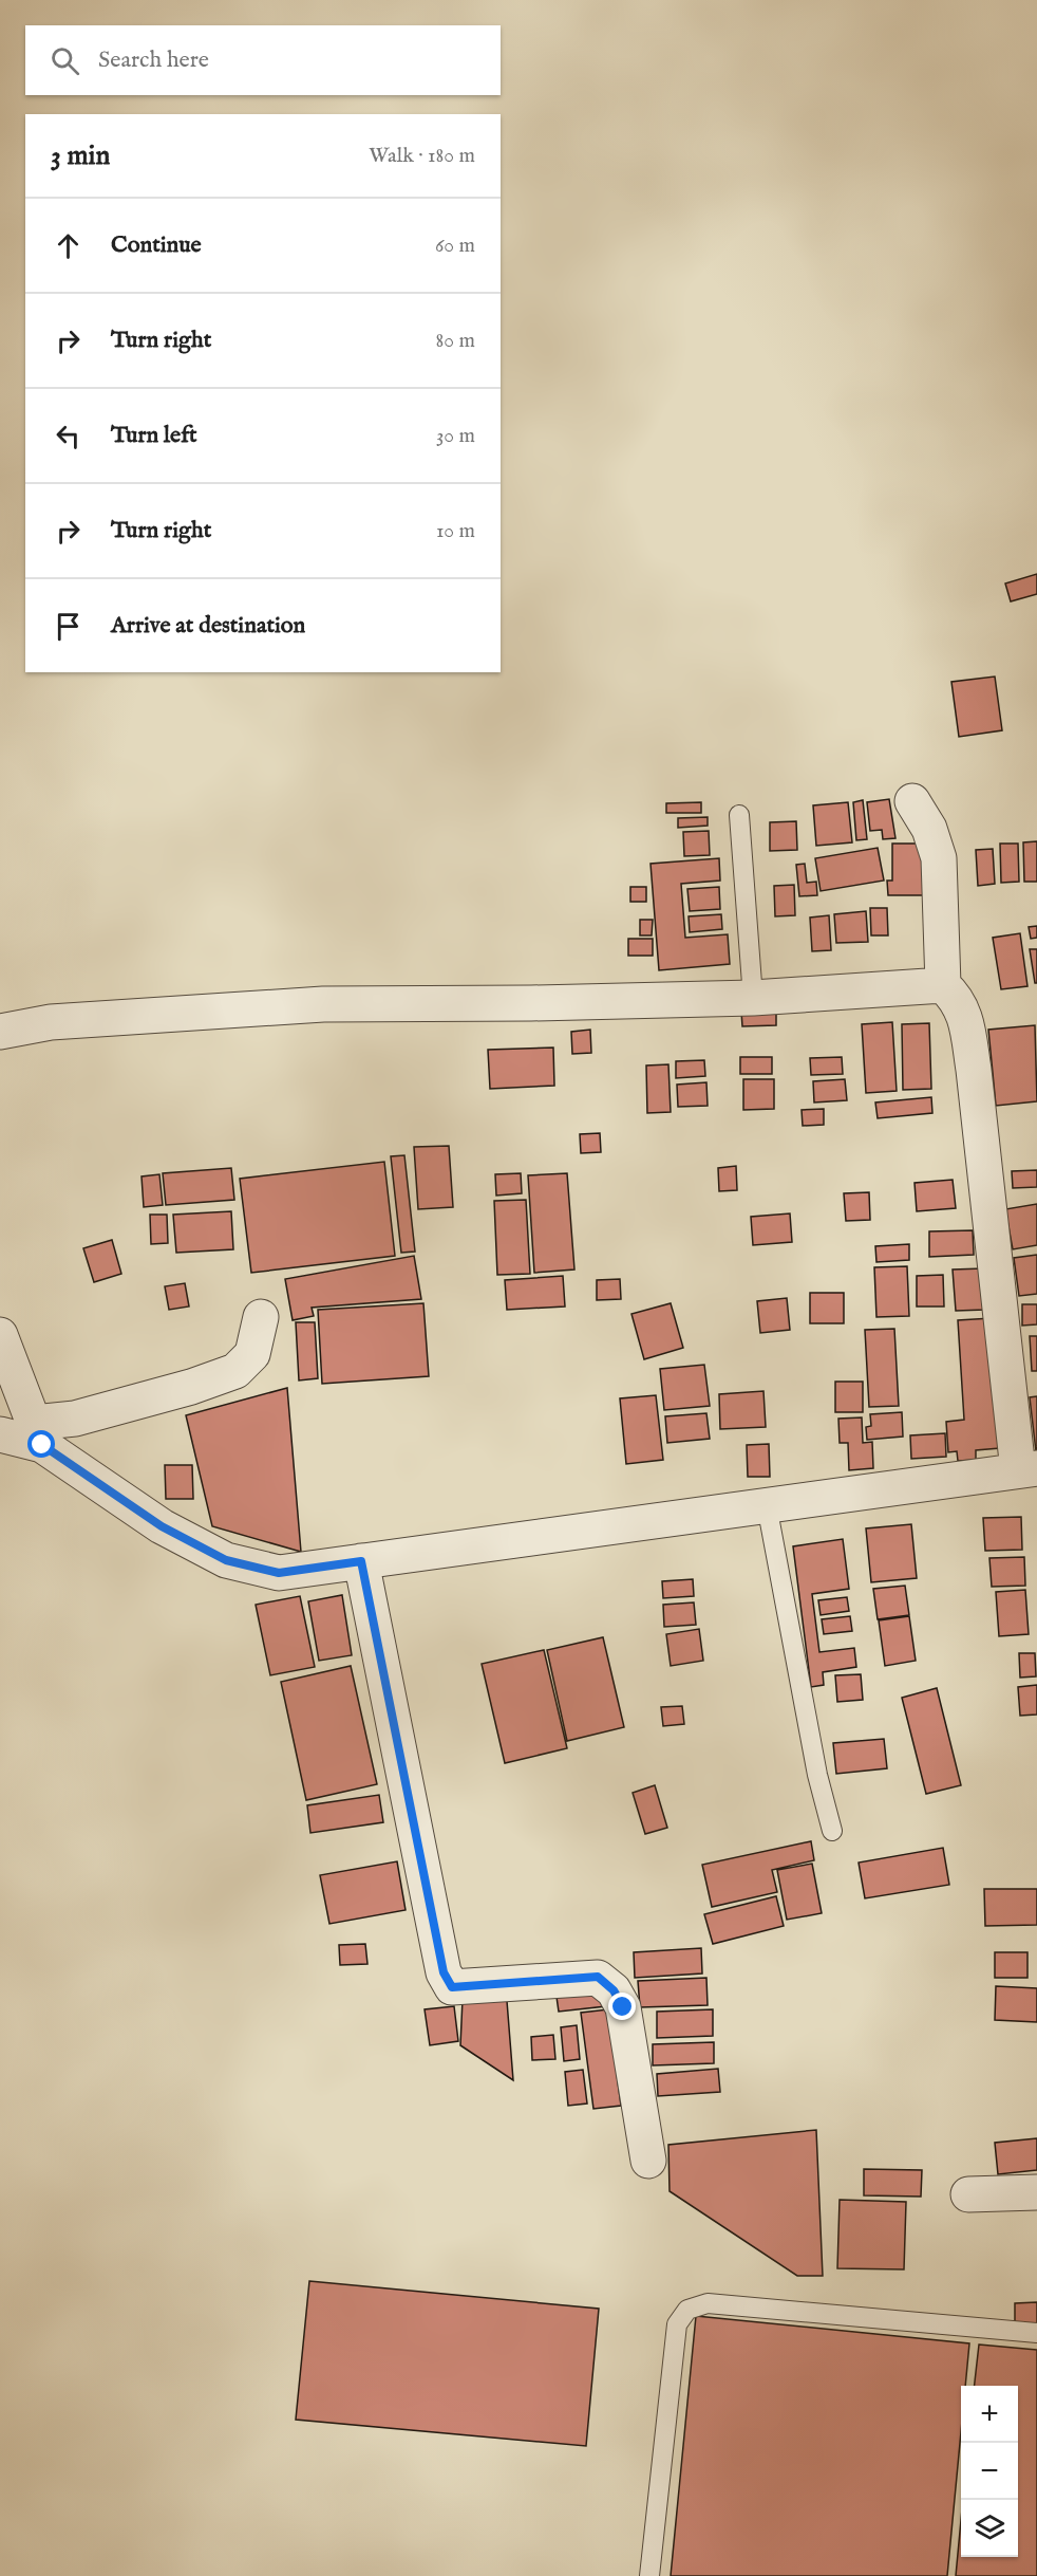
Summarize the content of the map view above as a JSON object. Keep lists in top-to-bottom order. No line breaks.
{"page":{"search":"Search here","heading":["3 min","Walk · 180 m"],"list":[["Continue","60 m"],["Turn right","80 m"],["Turn left","30 m"],["Turn right","10 m"],"Arrive at destination"],"map_buttons":["+","−"]}}
